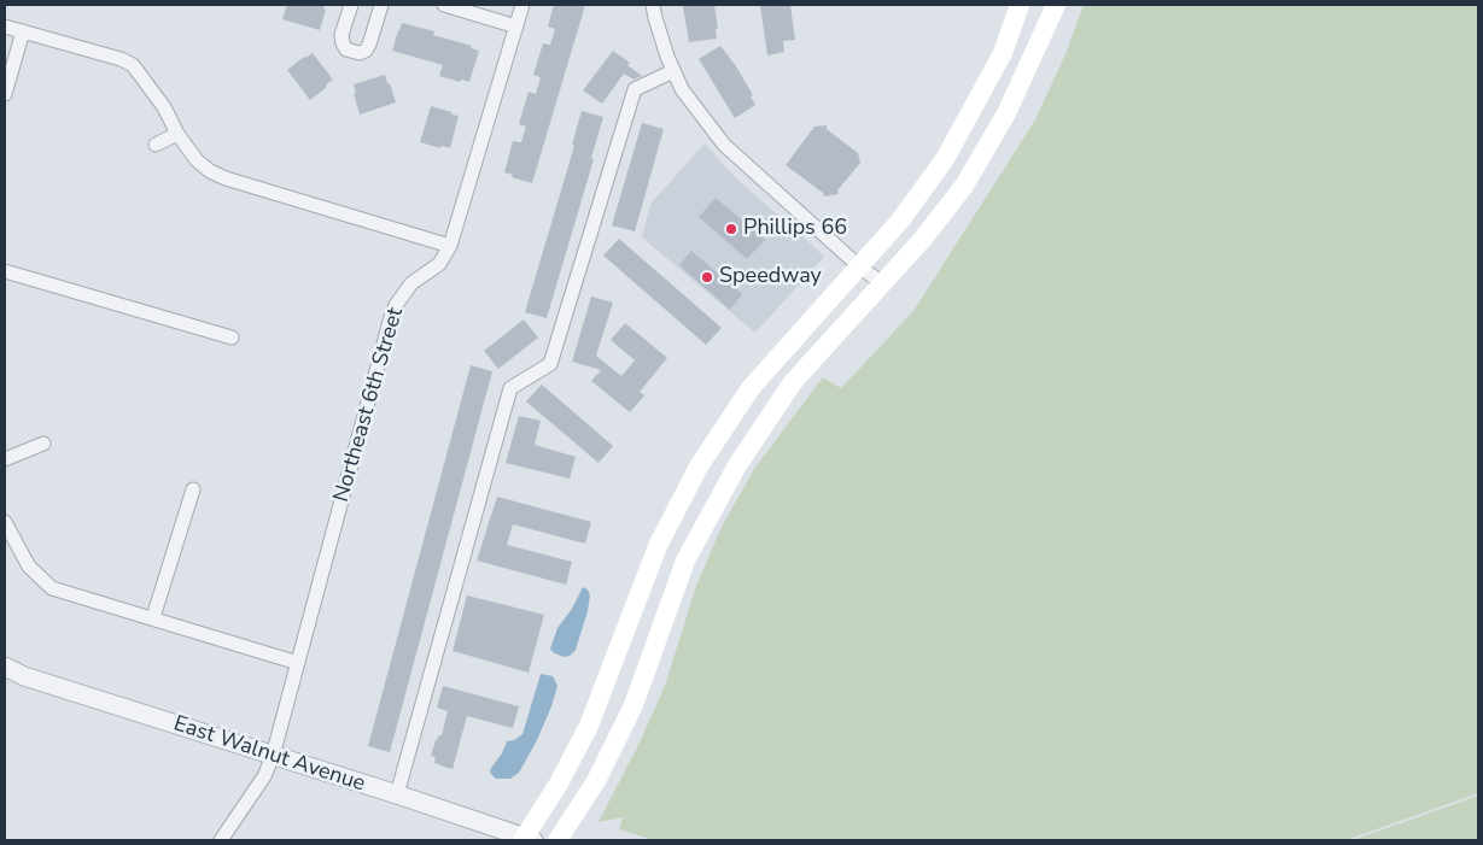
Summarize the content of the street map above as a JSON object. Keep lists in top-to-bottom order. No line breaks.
{"streets":{"street":["Northeast 6th Street","East Walnut Avenue"]},"crossings":[["Northeast 6th Street","East Walnut Avenue"]],"places":["Phillips 66","Speedway"]}
